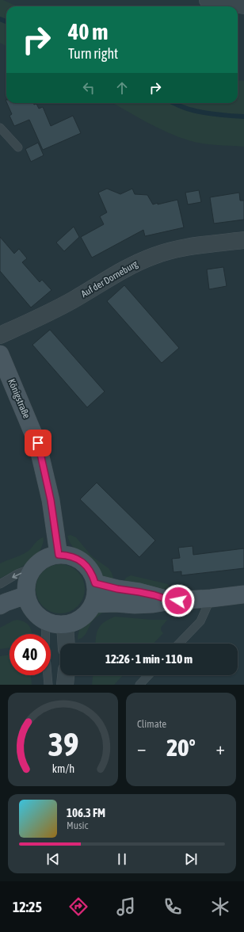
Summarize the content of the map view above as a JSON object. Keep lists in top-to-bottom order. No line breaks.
{"streets":{"street":["Auf der Dorneburg","Königstraße"]},"page":{"turn":["40 m","Turn right"],"limit":"40","trip":"12:26 · 1 min · 110 m","tile":"Climate","heat":["−","20°","+"],"song":["106.3 FM","Music"],"tabs":"12:25","gauge":["39","km/h"]}}
